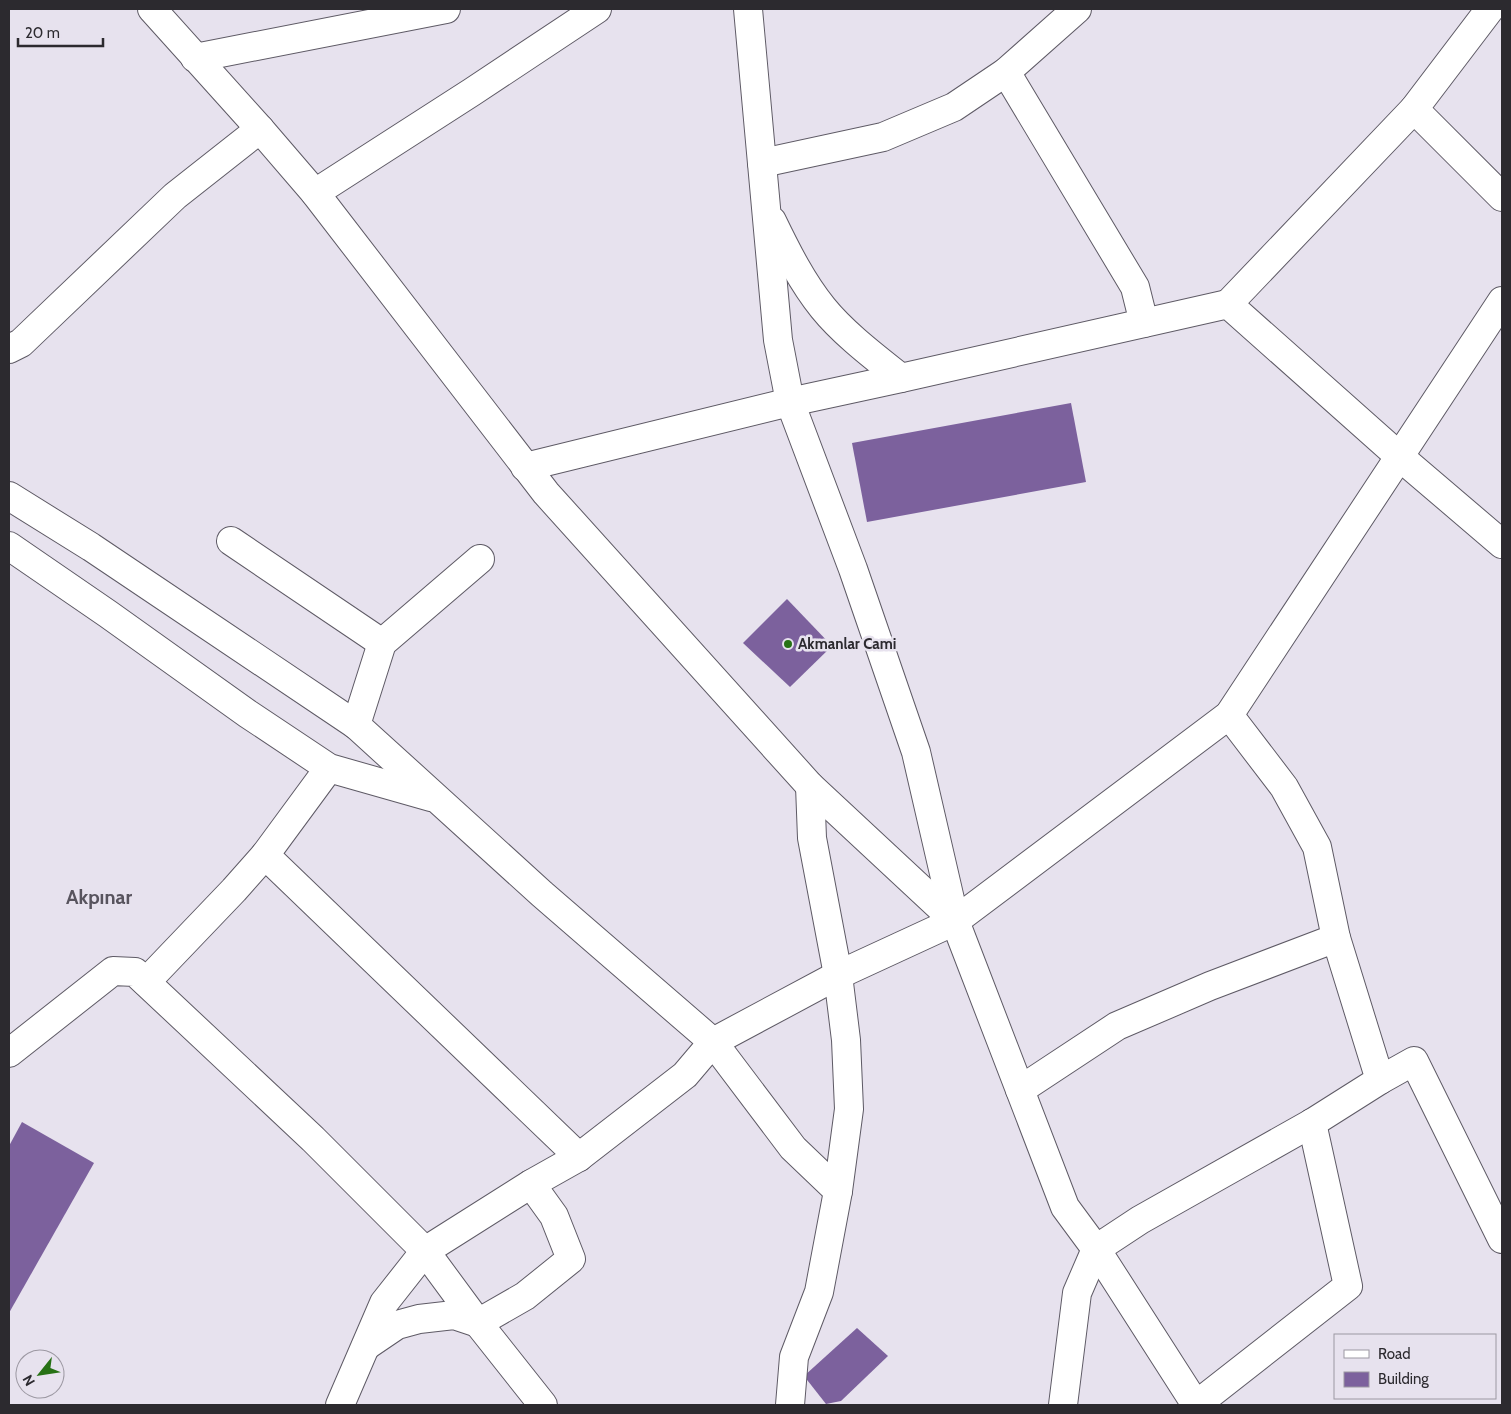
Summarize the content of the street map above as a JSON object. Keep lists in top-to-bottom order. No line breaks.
{"districts":["Akpınar"],"places":["Akmanlar Cami"],"legend":["Road","Building"],"scale_bar":"20 m","north":"bottom left"}
